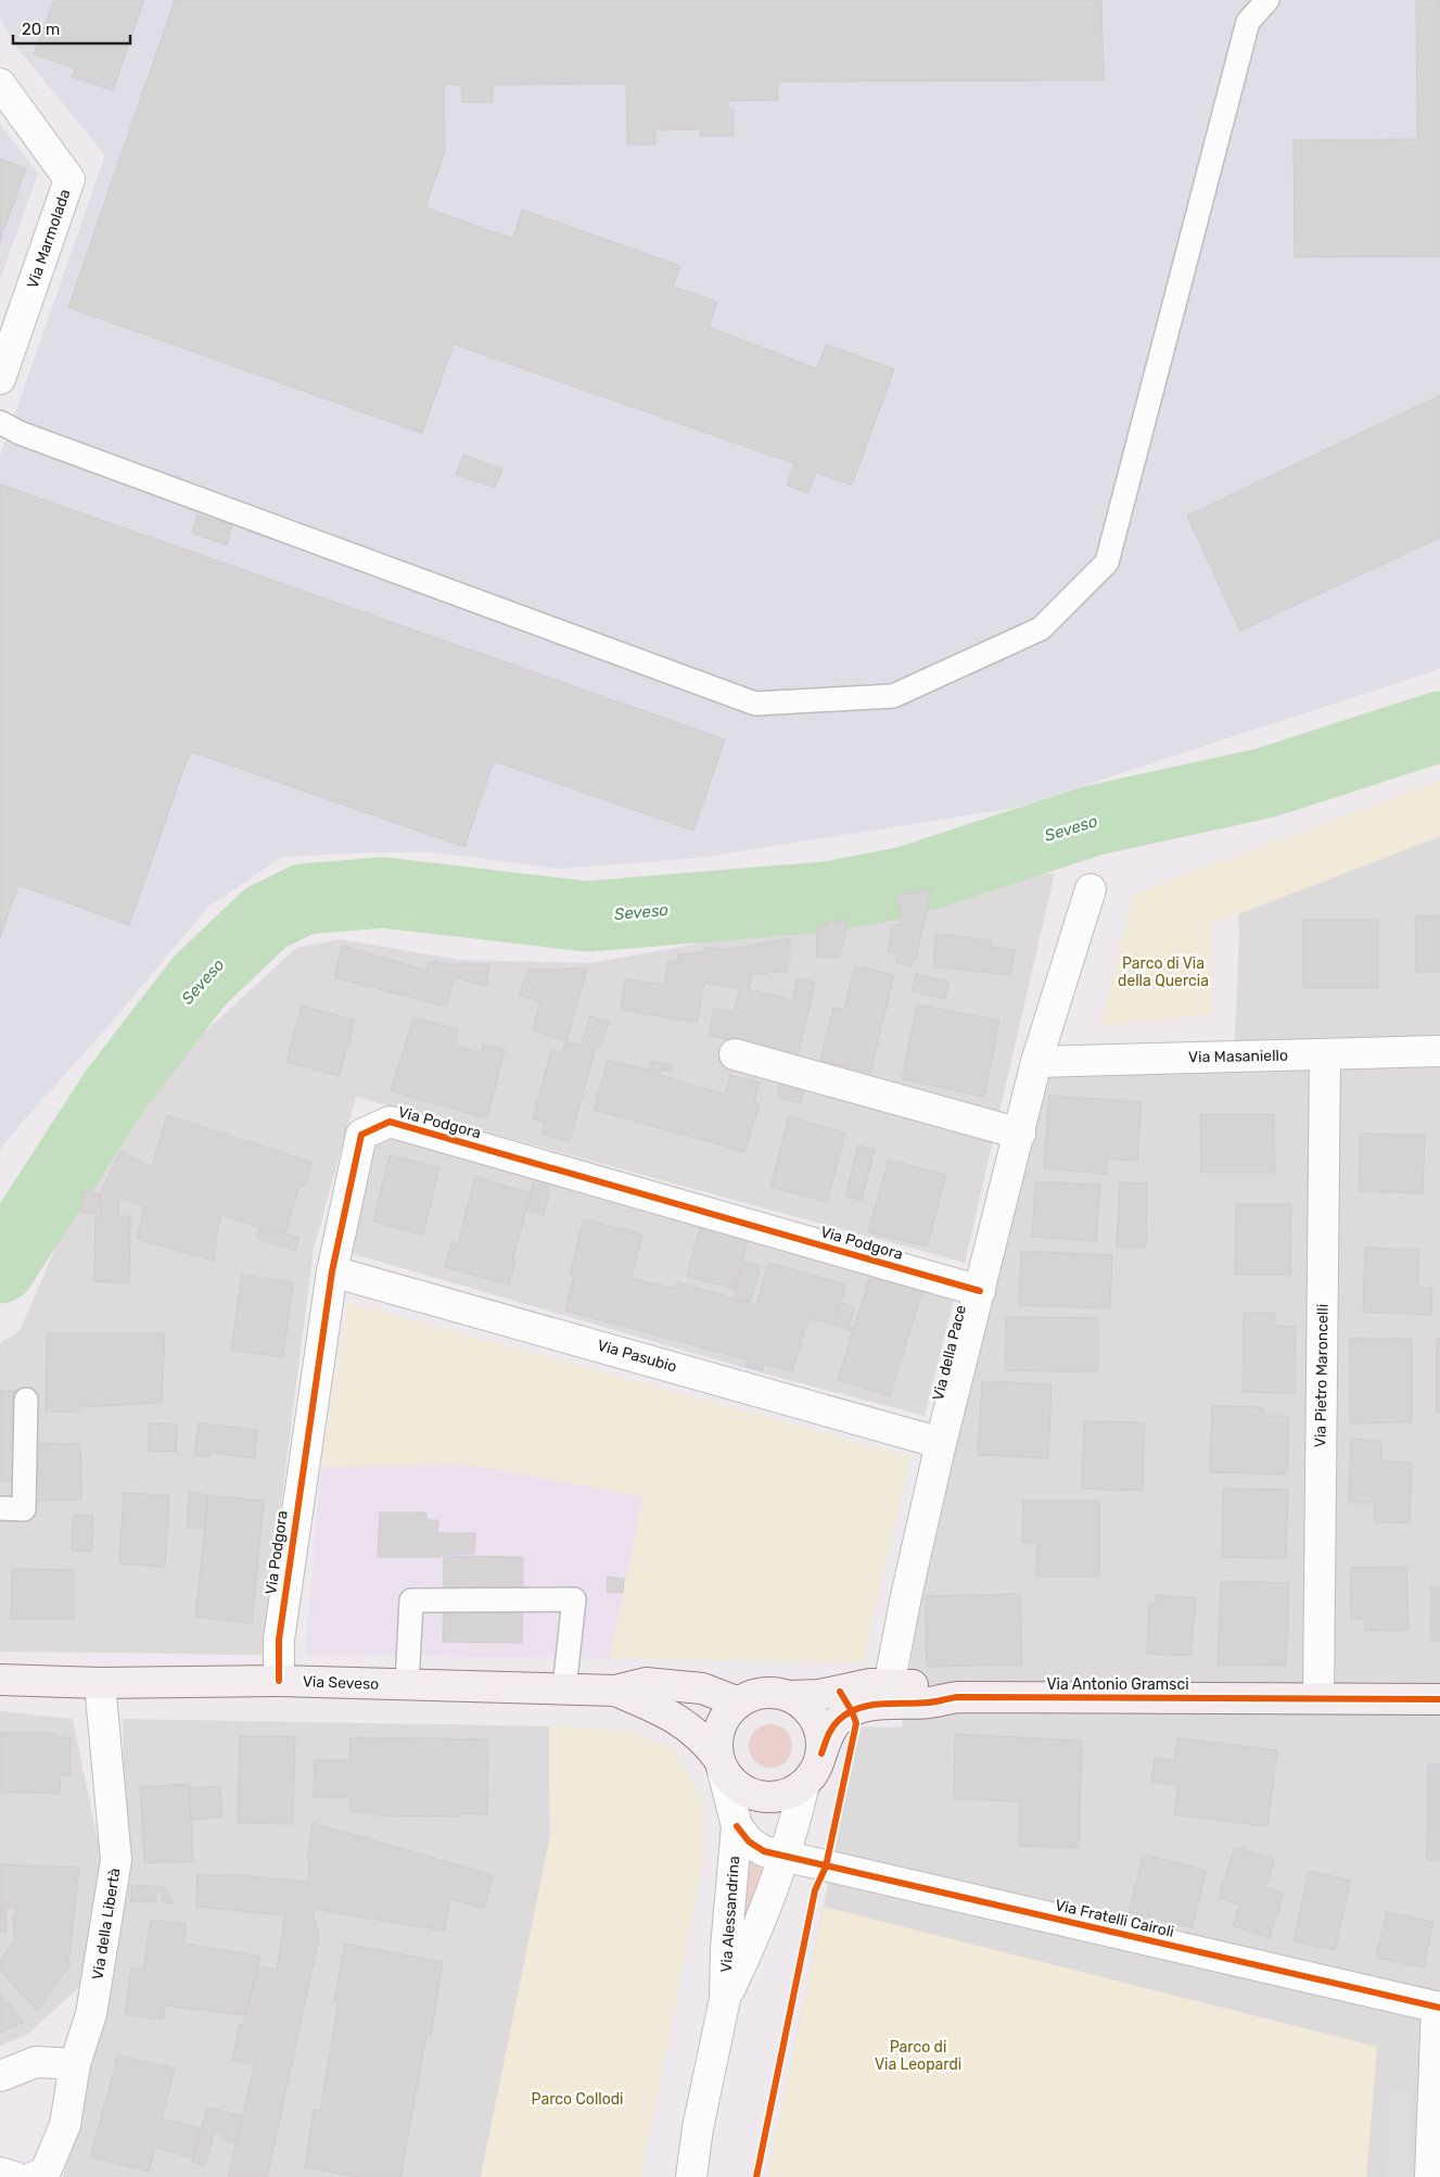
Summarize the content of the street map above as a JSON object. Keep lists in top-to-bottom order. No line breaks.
{"streets":{"street":["Via Marmolada","Via Masaniello","Via Podgora","Via della Pace","Via Pasubio","Via Pietro Maroncelli","Via Seveso","Via Antonio Gramsci","Via Alessandrina","Via Fratelli Cairoli","Via della Libertà"]},"crossings":[["Via Masaniello","Via della Pace"],["Via Masaniello","Via Pietro Maroncelli"],["Via Podgora","Via della Pace"],["Via Podgora","Via Pasubio"],["Via Podgora","Via Seveso"],["Via della Pace","Via Pasubio"],["Via della Pace","Via Antonio Gramsci"],["Via Pietro Maroncelli","Via Antonio Gramsci"],["Via Seveso","Via Antonio Gramsci"],["Via Seveso","Via Alessandrina"],["Via Seveso","Via della Libertà"],["Via Antonio Gramsci","Via Alessandrina"],["Via Alessandrina","Via Fratelli Cairoli"]],"water":["Seveso"],"parks":["Parco di Via della Quercia","Parco di Via Leopardi","Parco Collodi"],"scale_bar":"20 m"}
